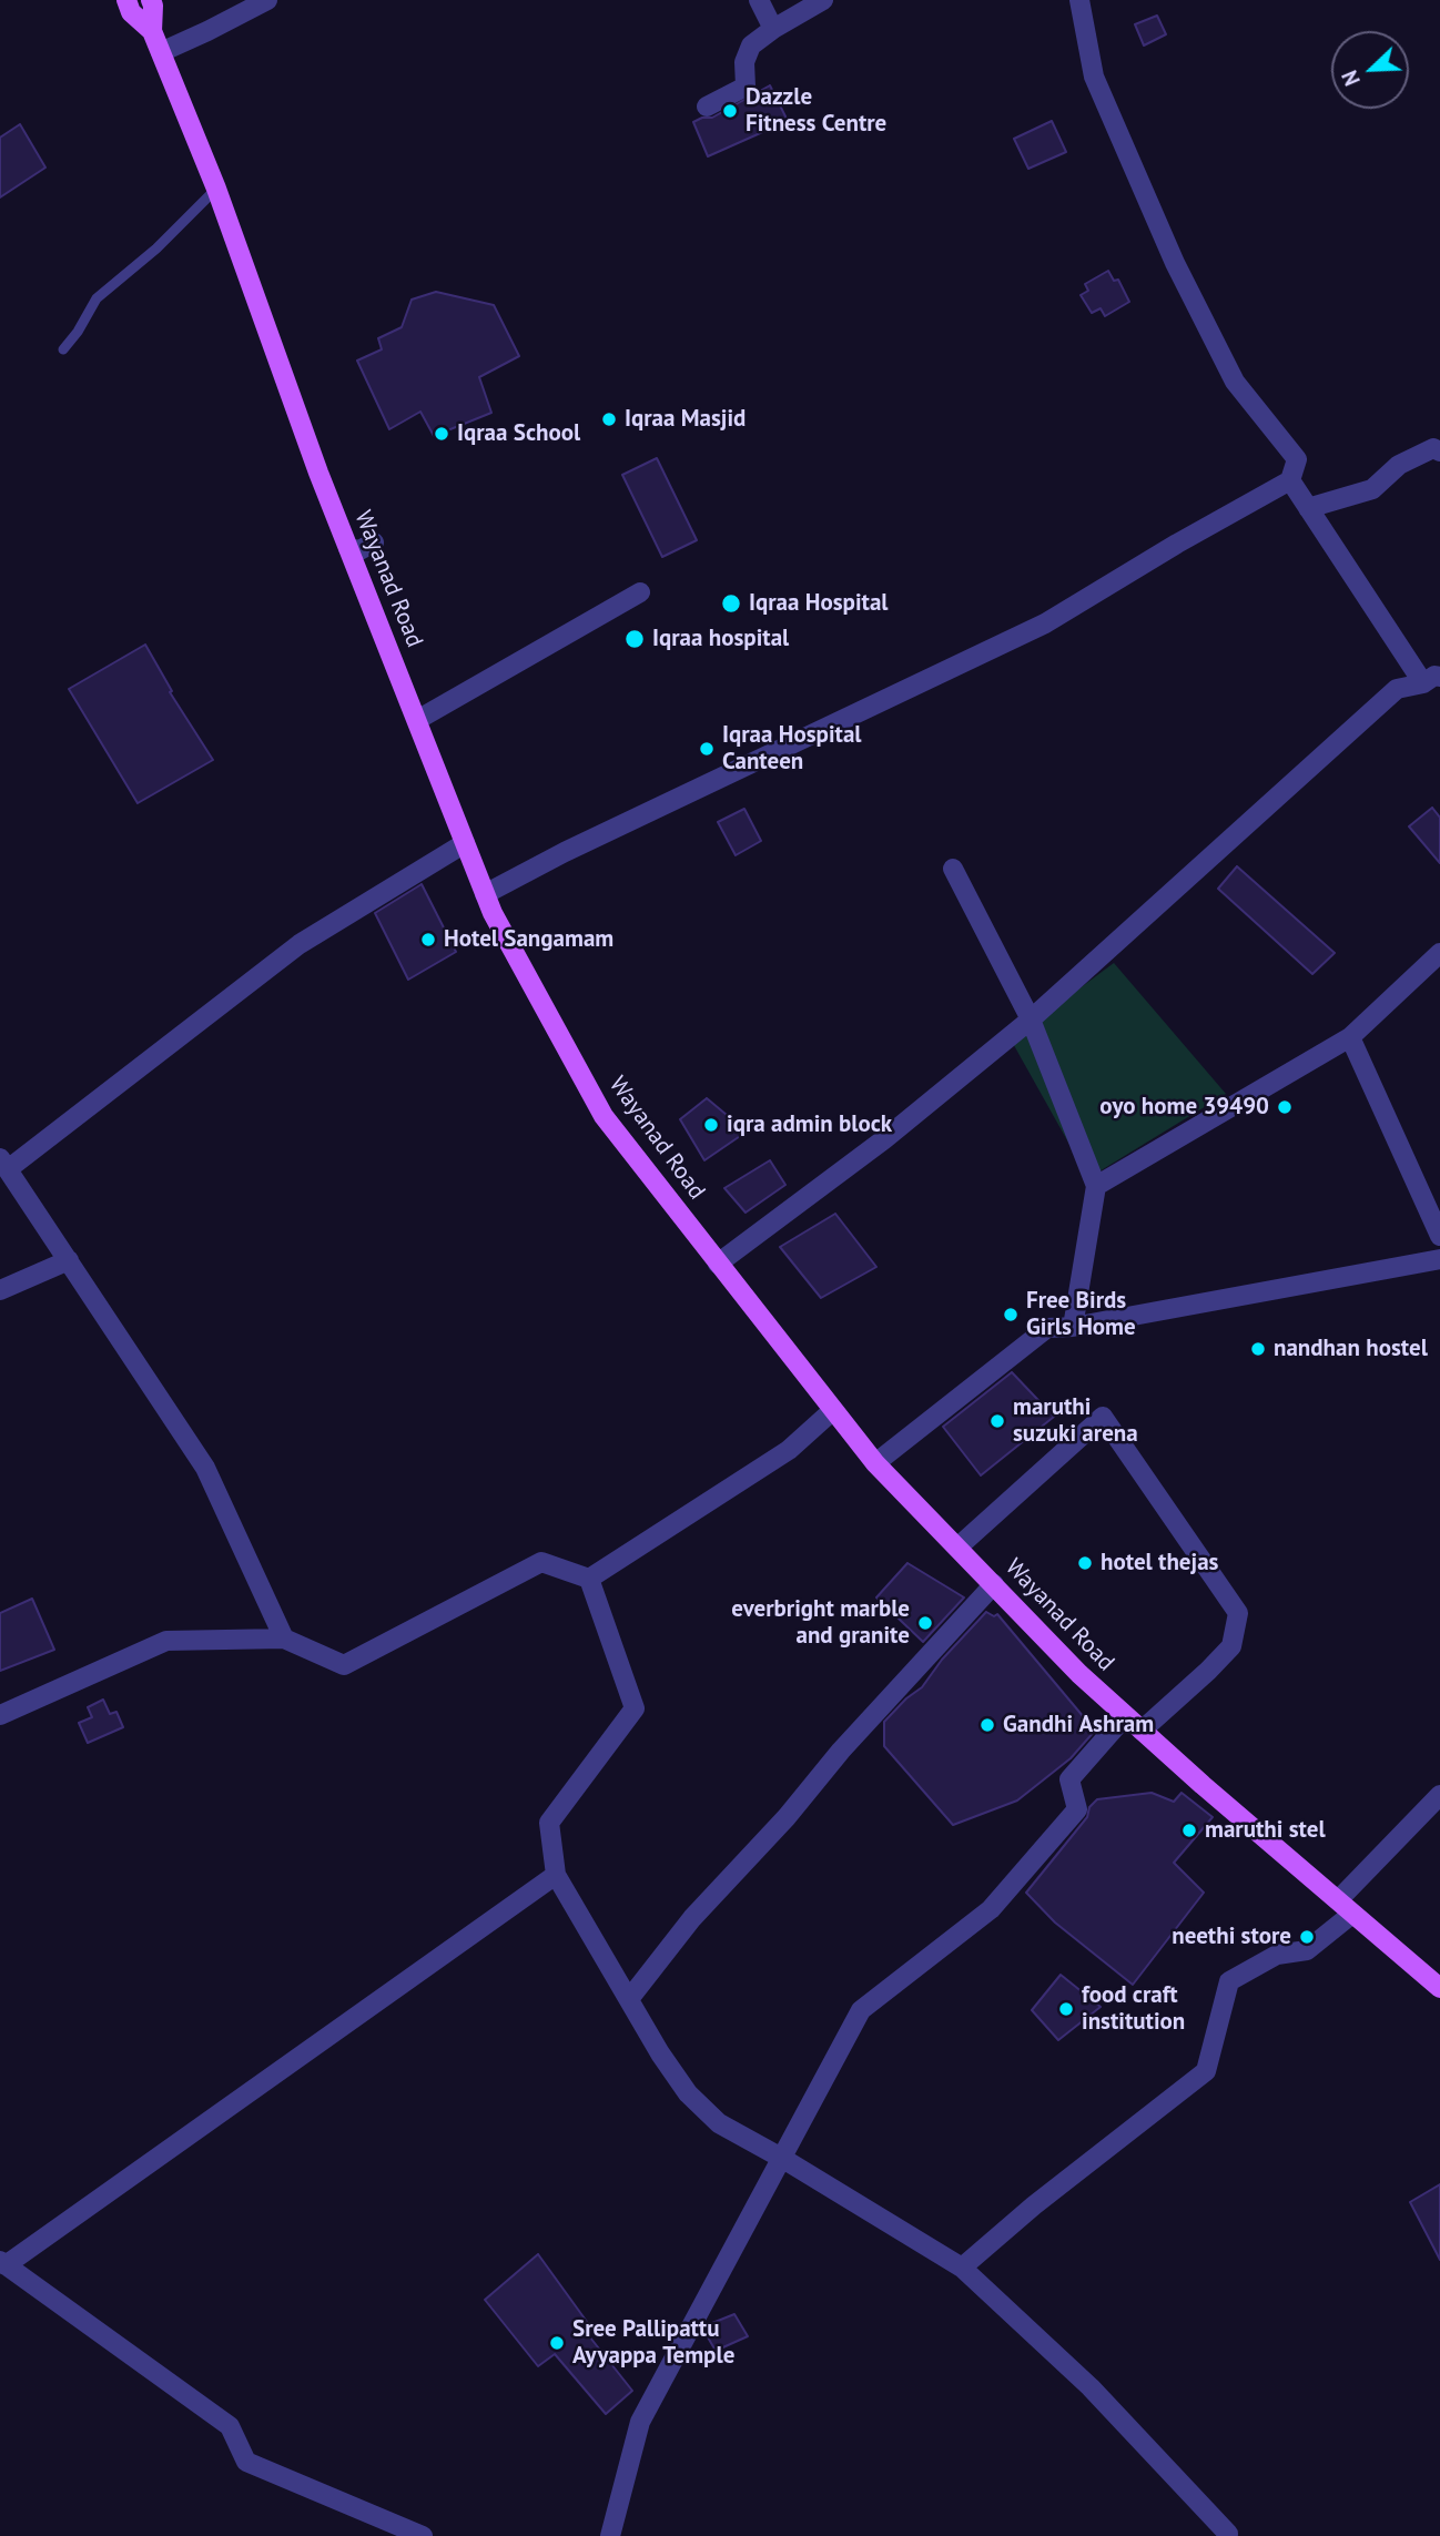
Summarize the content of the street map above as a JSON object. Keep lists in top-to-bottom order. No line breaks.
{"streets":{"main road":["Wayanad Road"]},"places":["Dazzle Fitness Centre","Iqraa Masjid","Iqraa School","Iqraa Hospital","Iqraa hospital","Iqraa Hospital Canteen","Hotel Sangamam","oyo home 39490","iqra admin block","Free Birds Girls Home","nandhan hostel","maruthi suzuki arena","hotel thejas","everbright marble and granite","Gandhi Ashram","maruthi stel","neethi store","food craft institution","Sree Pallipattu Ayyappa Temple"],"north":"bottom left"}
